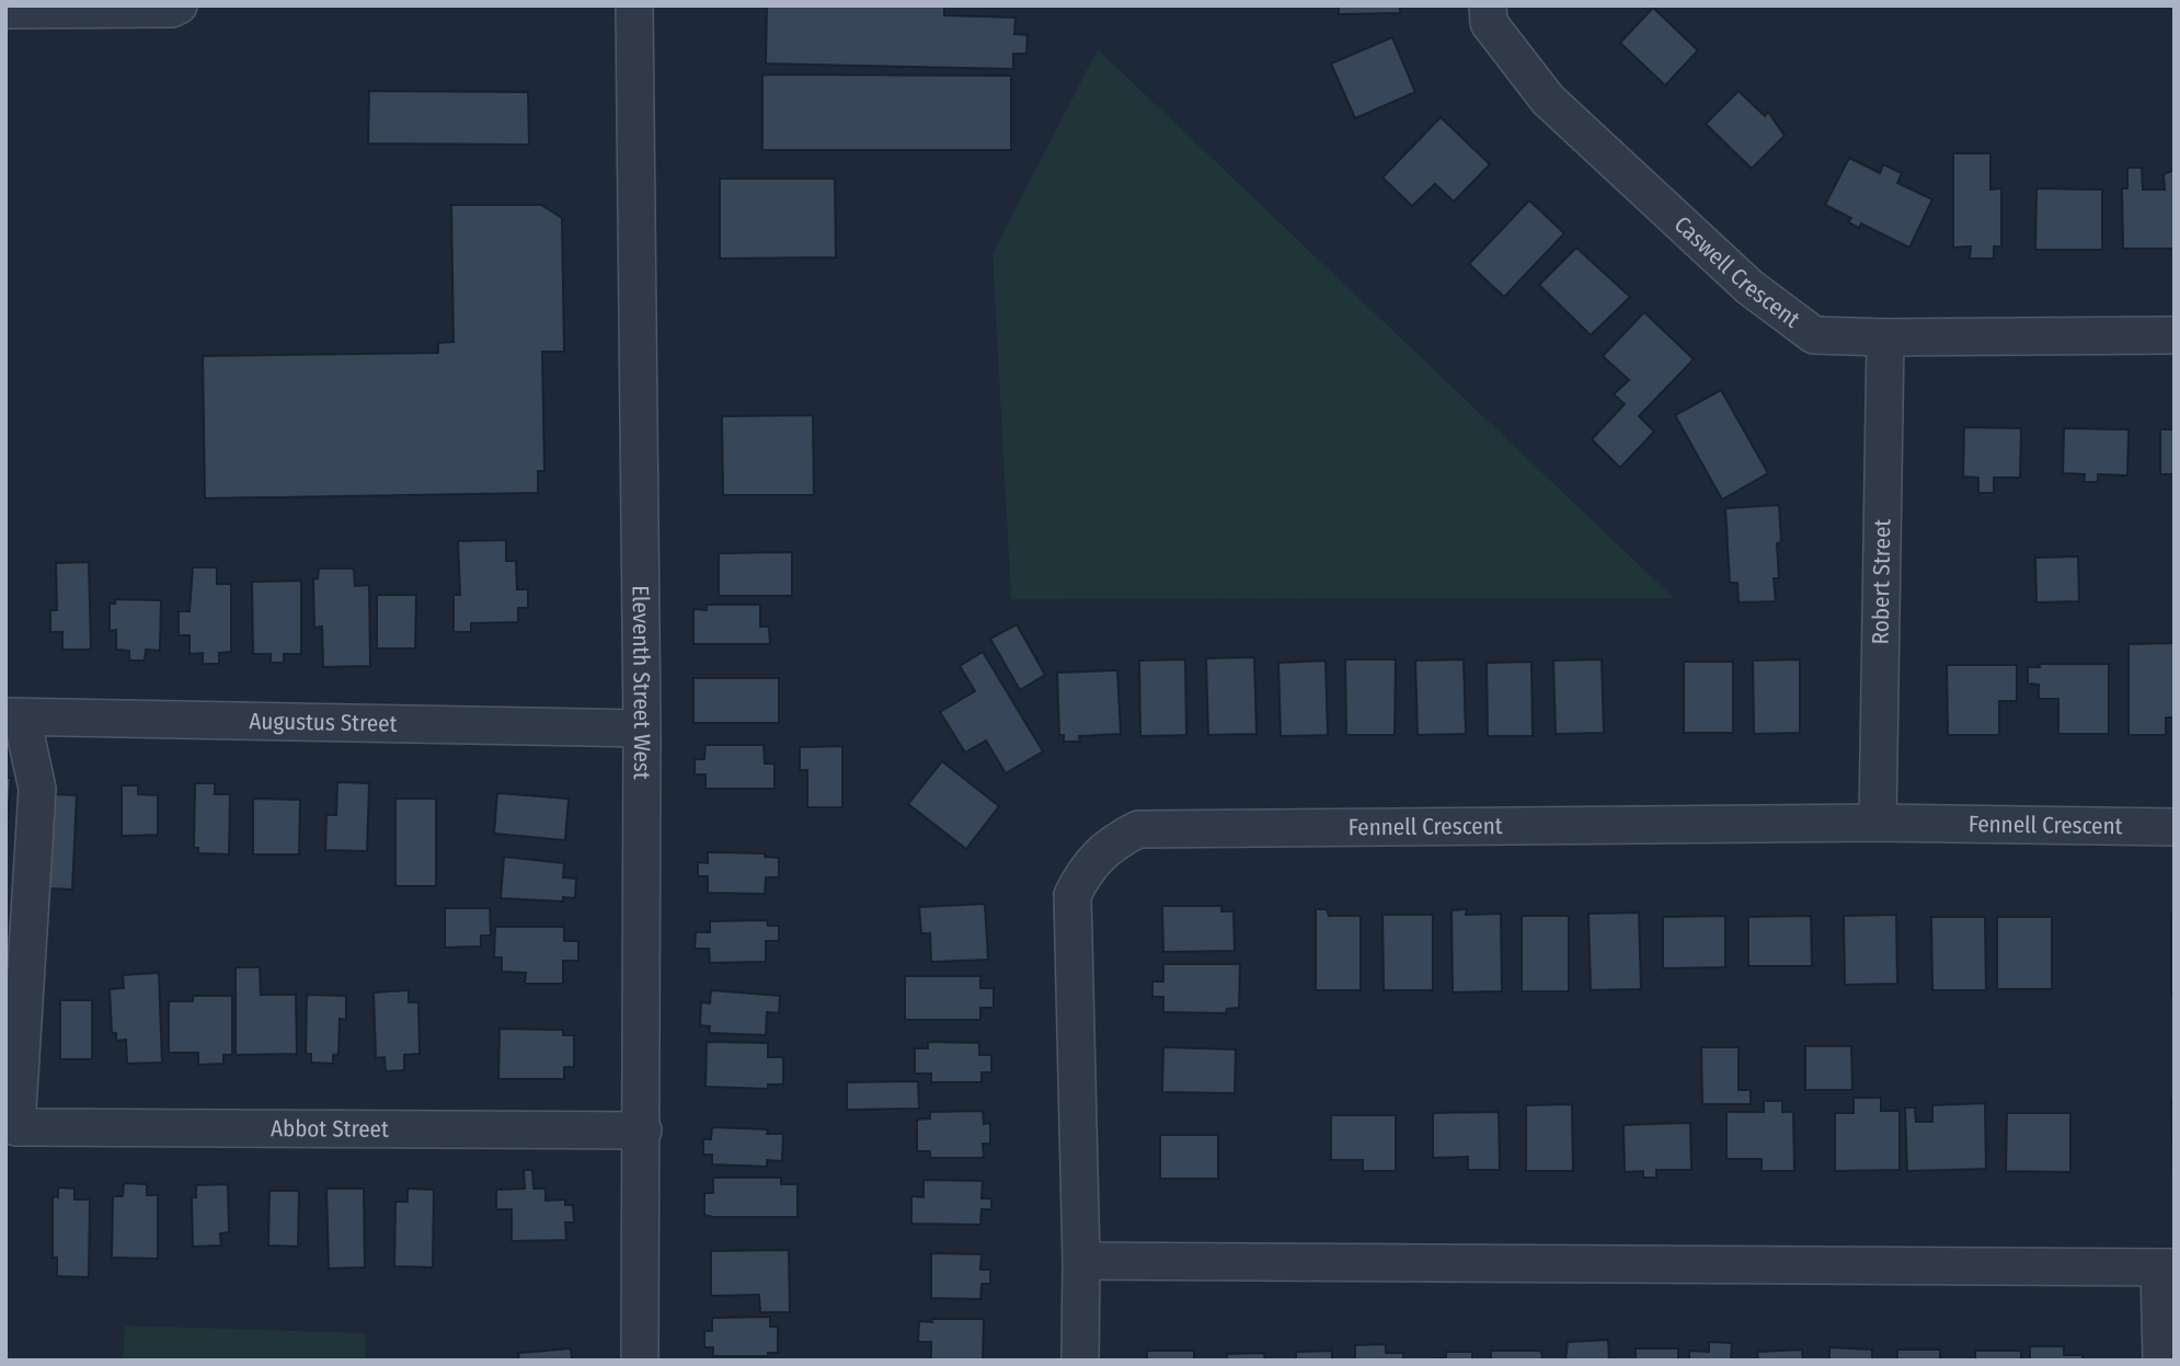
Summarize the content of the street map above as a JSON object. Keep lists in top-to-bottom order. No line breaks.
{"streets":{"street":["Caswell Crescent","Robert Street","Eleventh Street West","Augustus Street","Fennell Crescent","Abbot Street"]},"crossings":[["Caswell Crescent","Robert Street"],["Robert Street","Fennell Crescent"],["Eleventh Street West","Augustus Street"],["Eleventh Street West","Abbot Street"],["Augustus Street","Abbot Street"]]}
